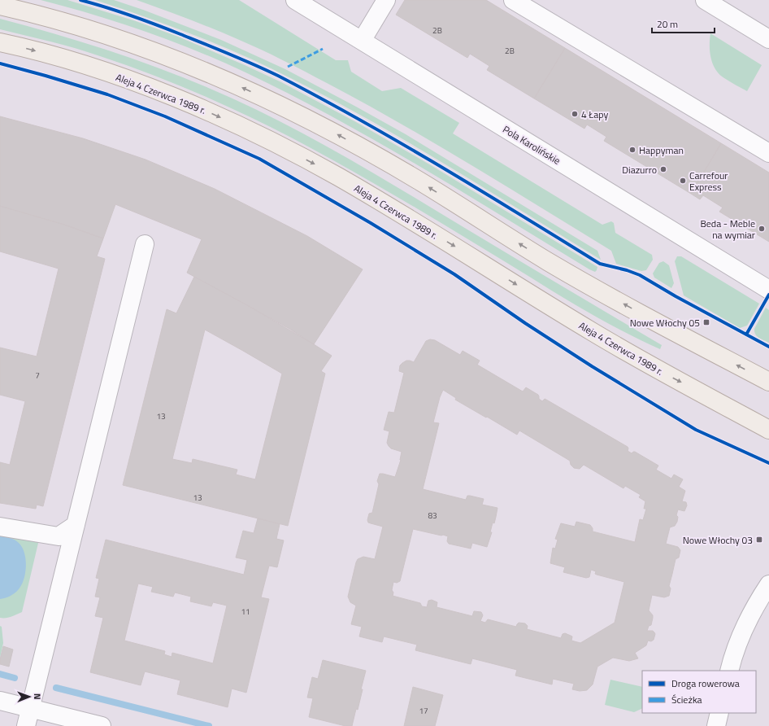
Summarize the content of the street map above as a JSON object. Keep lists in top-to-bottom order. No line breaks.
{"streets":{"main road":["Aleja 4 Czerwca 1989 r."],"street":["Pola Karolińskie"]},"places":{"other":["4 Łapy","Happyman","Diazurro","Carrefour Express","Beda - Meble na wymiar"],"transit":["Nowe Włochy 05","Nowe Włochy 03"]},"house_numbers":["2B","2B","7","13","13","83","11","17"],"legend":["Droga rowerowa","Ścieżka"],"scale_bar":"20 m","north":"right"}
